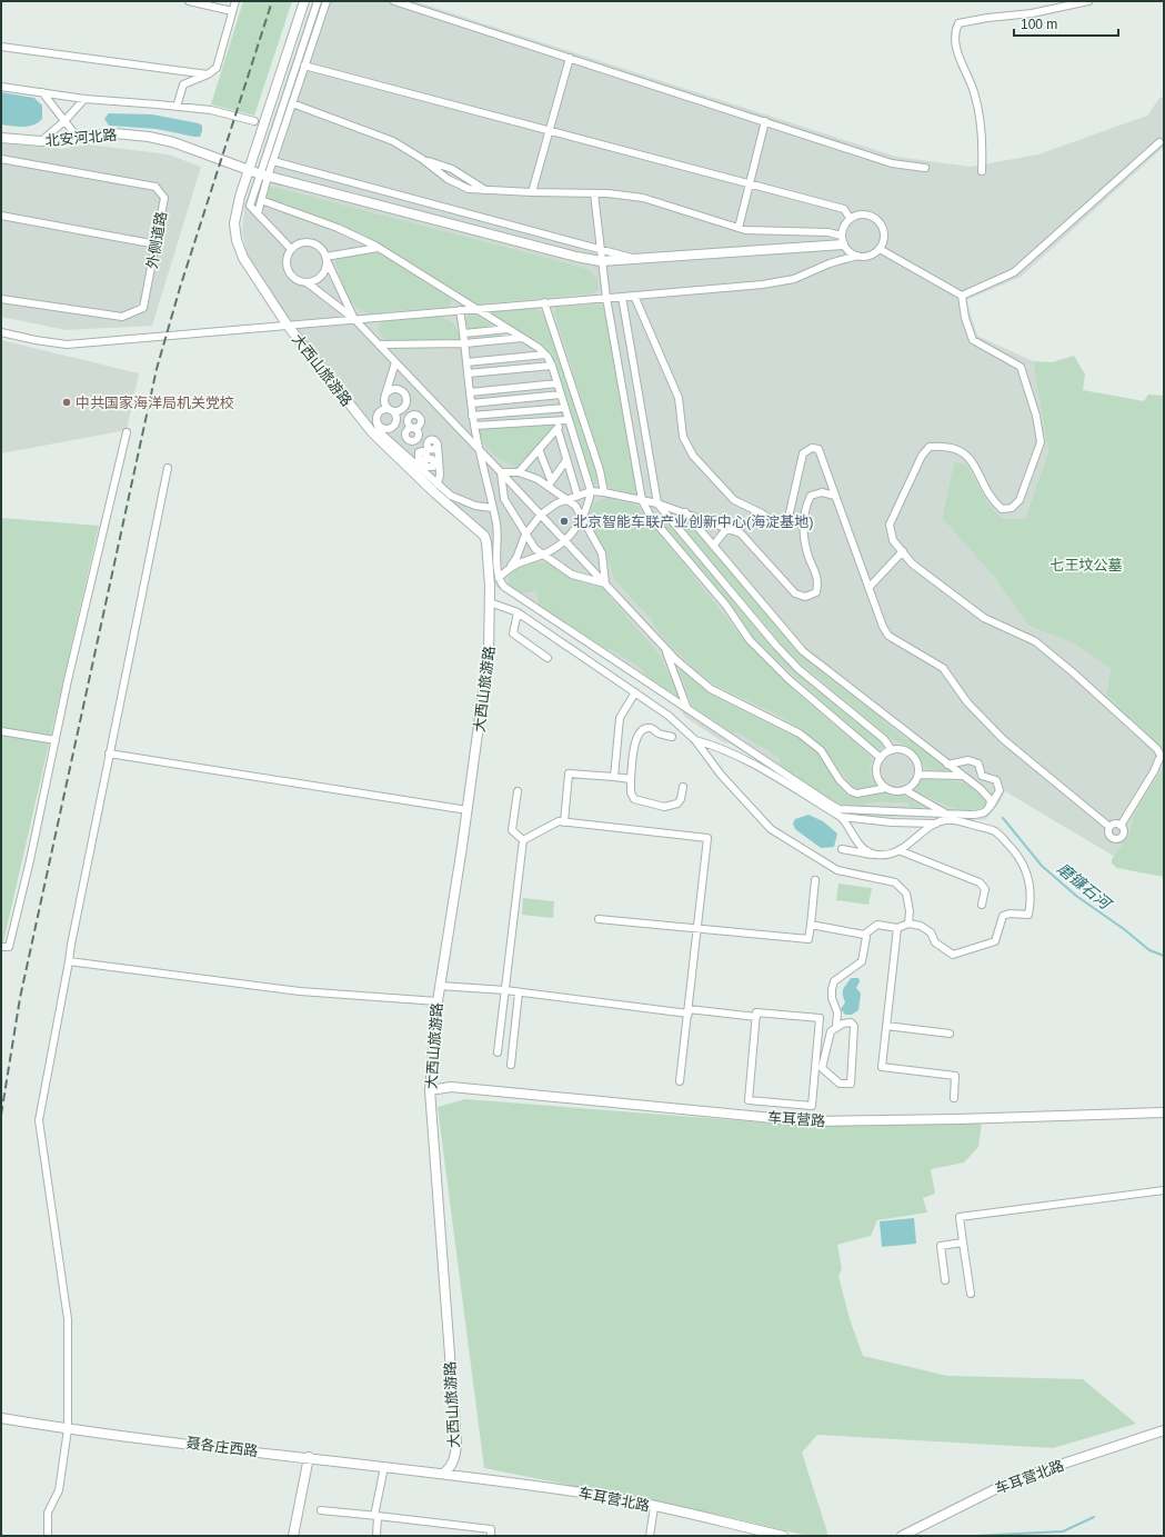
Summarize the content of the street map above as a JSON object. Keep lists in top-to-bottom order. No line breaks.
{"streets":{"street":["北安河北路","外侧道路","大西山旅游路","车耳营路","聂各庄西路","车耳营北路"]},"crossings":[["北安河北路","大西山旅游路"],["大西山旅游路","车耳营路"],["大西山旅游路","聂各庄西路"],["大西山旅游路","车耳营北路"],["聂各庄西路","车耳营北路"]],"water":["磨镰石河"],"parks":["七王坟公墓"],"places":["中共国家海洋局机关党校","北京智能车联产业创新中心(海淀基地)"],"scale_bar":"100 m"}
